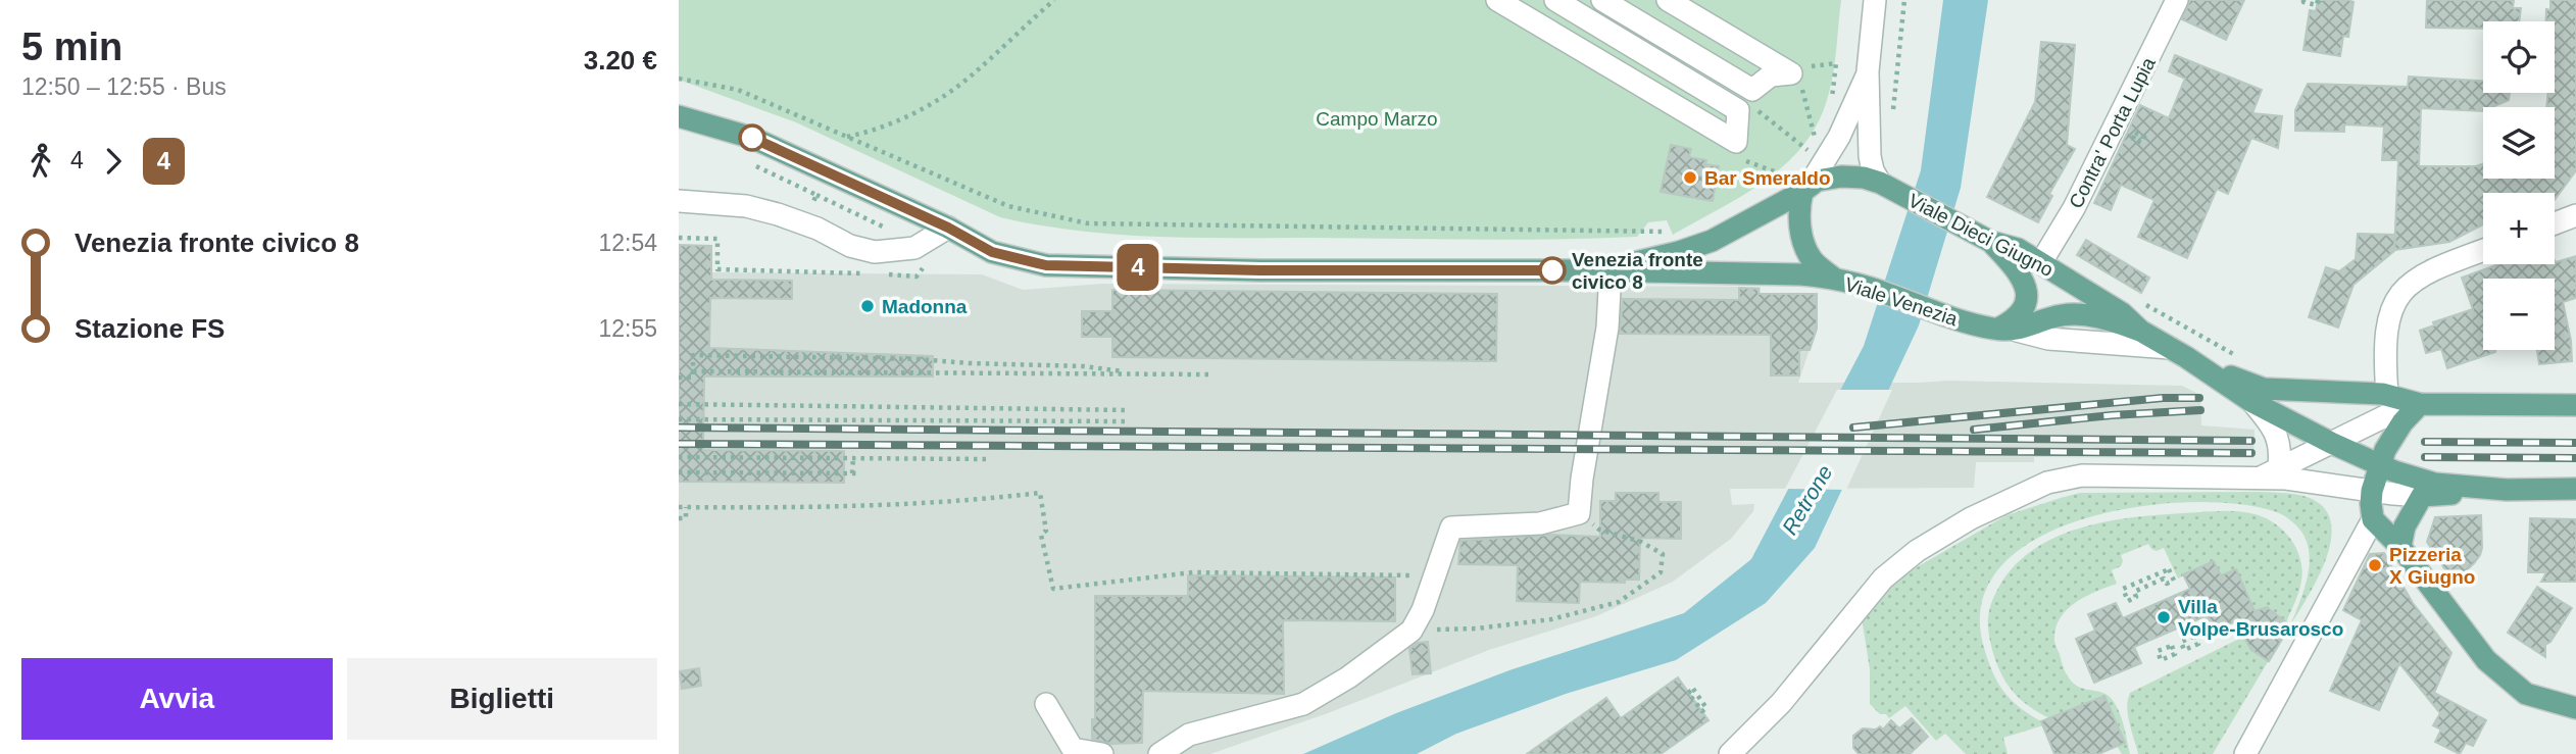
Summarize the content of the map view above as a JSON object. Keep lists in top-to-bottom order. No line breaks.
{"streets":{"main road":["Viale Dieci Giugno","Viale Venezia"],"street":["Contra' Porta Lupia"]},"crossings":[["Contra' Porta Lupia","Viale Dieci Giugno"],["Viale Dieci Giugno","Viale Venezia"]],"water":["Retrone"],"parks":["Campo Marzo"],"places":["Bar Smeraldo","Venezia fronte civico 8","Madonna","Pizzeria X Giugno","Villa Volpe-Brusarosco"],"lines":["bus line 4"],"page":{"heading":["5 min","12:50 – 12:55 · Bus","3.20 €"],"on_map":"4","map_buttons":["+","−"],"legs":["4","4"],"list":[{"name":"Venezia fronte civico 8","value":"12:54"},{"name":"Stazione FS","value":"12:55"}],"buttons":["Avvia","Biglietti"]}}
